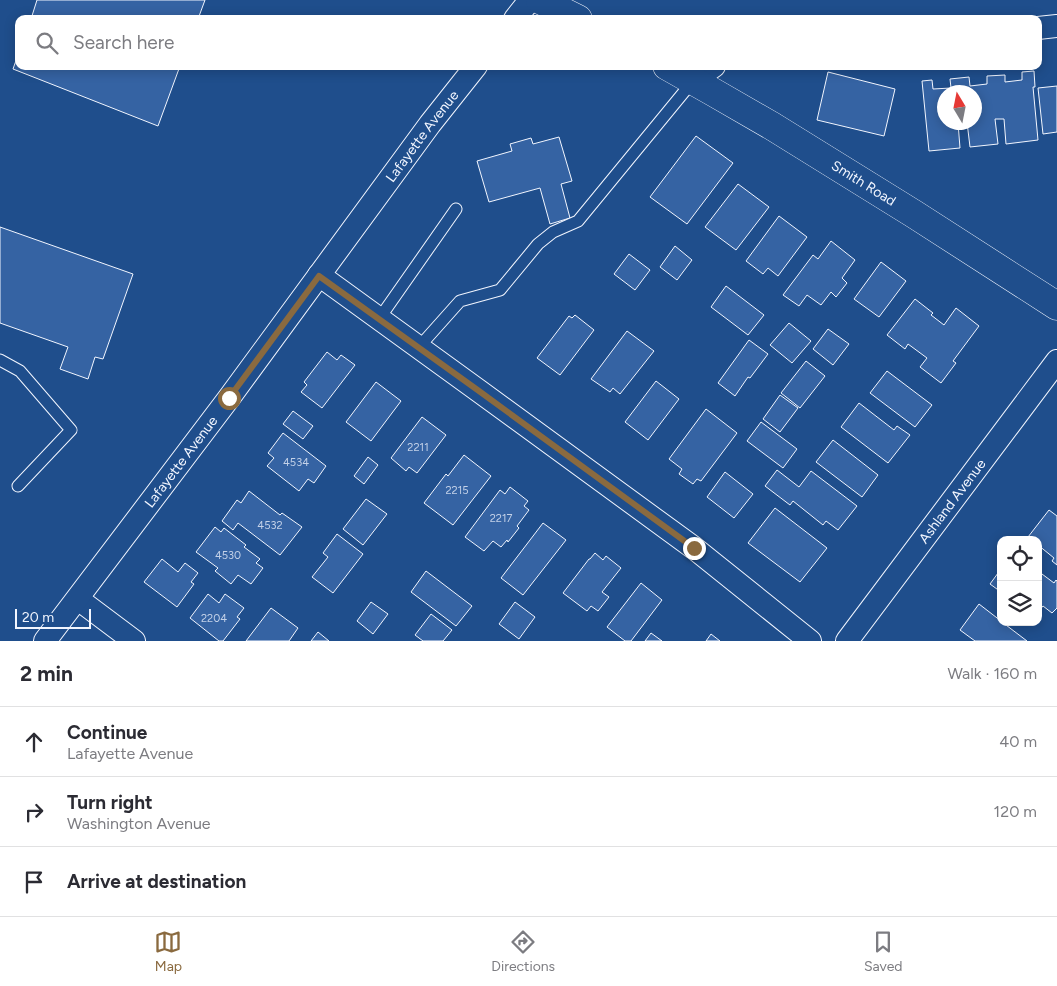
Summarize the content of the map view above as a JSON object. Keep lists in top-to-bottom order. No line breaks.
{"streets":{"main road":["Smith Road"],"street":["Lafayette Avenue","Ashland Avenue"]},"house_numbers":["2211","4534","2215","2217","4532","4530","2204"],"scale_bar":"20 m","north":"top","page":{"search":"Search here","scale":"20 m","heading":["2 min","Walk · 160 m"],"list":[["Continue","Lafayette Avenue","40 m"],["Turn right","Washington Avenue","120 m"],"Arrive at destination"],"nav":["Map","Directions","Saved"]}}
